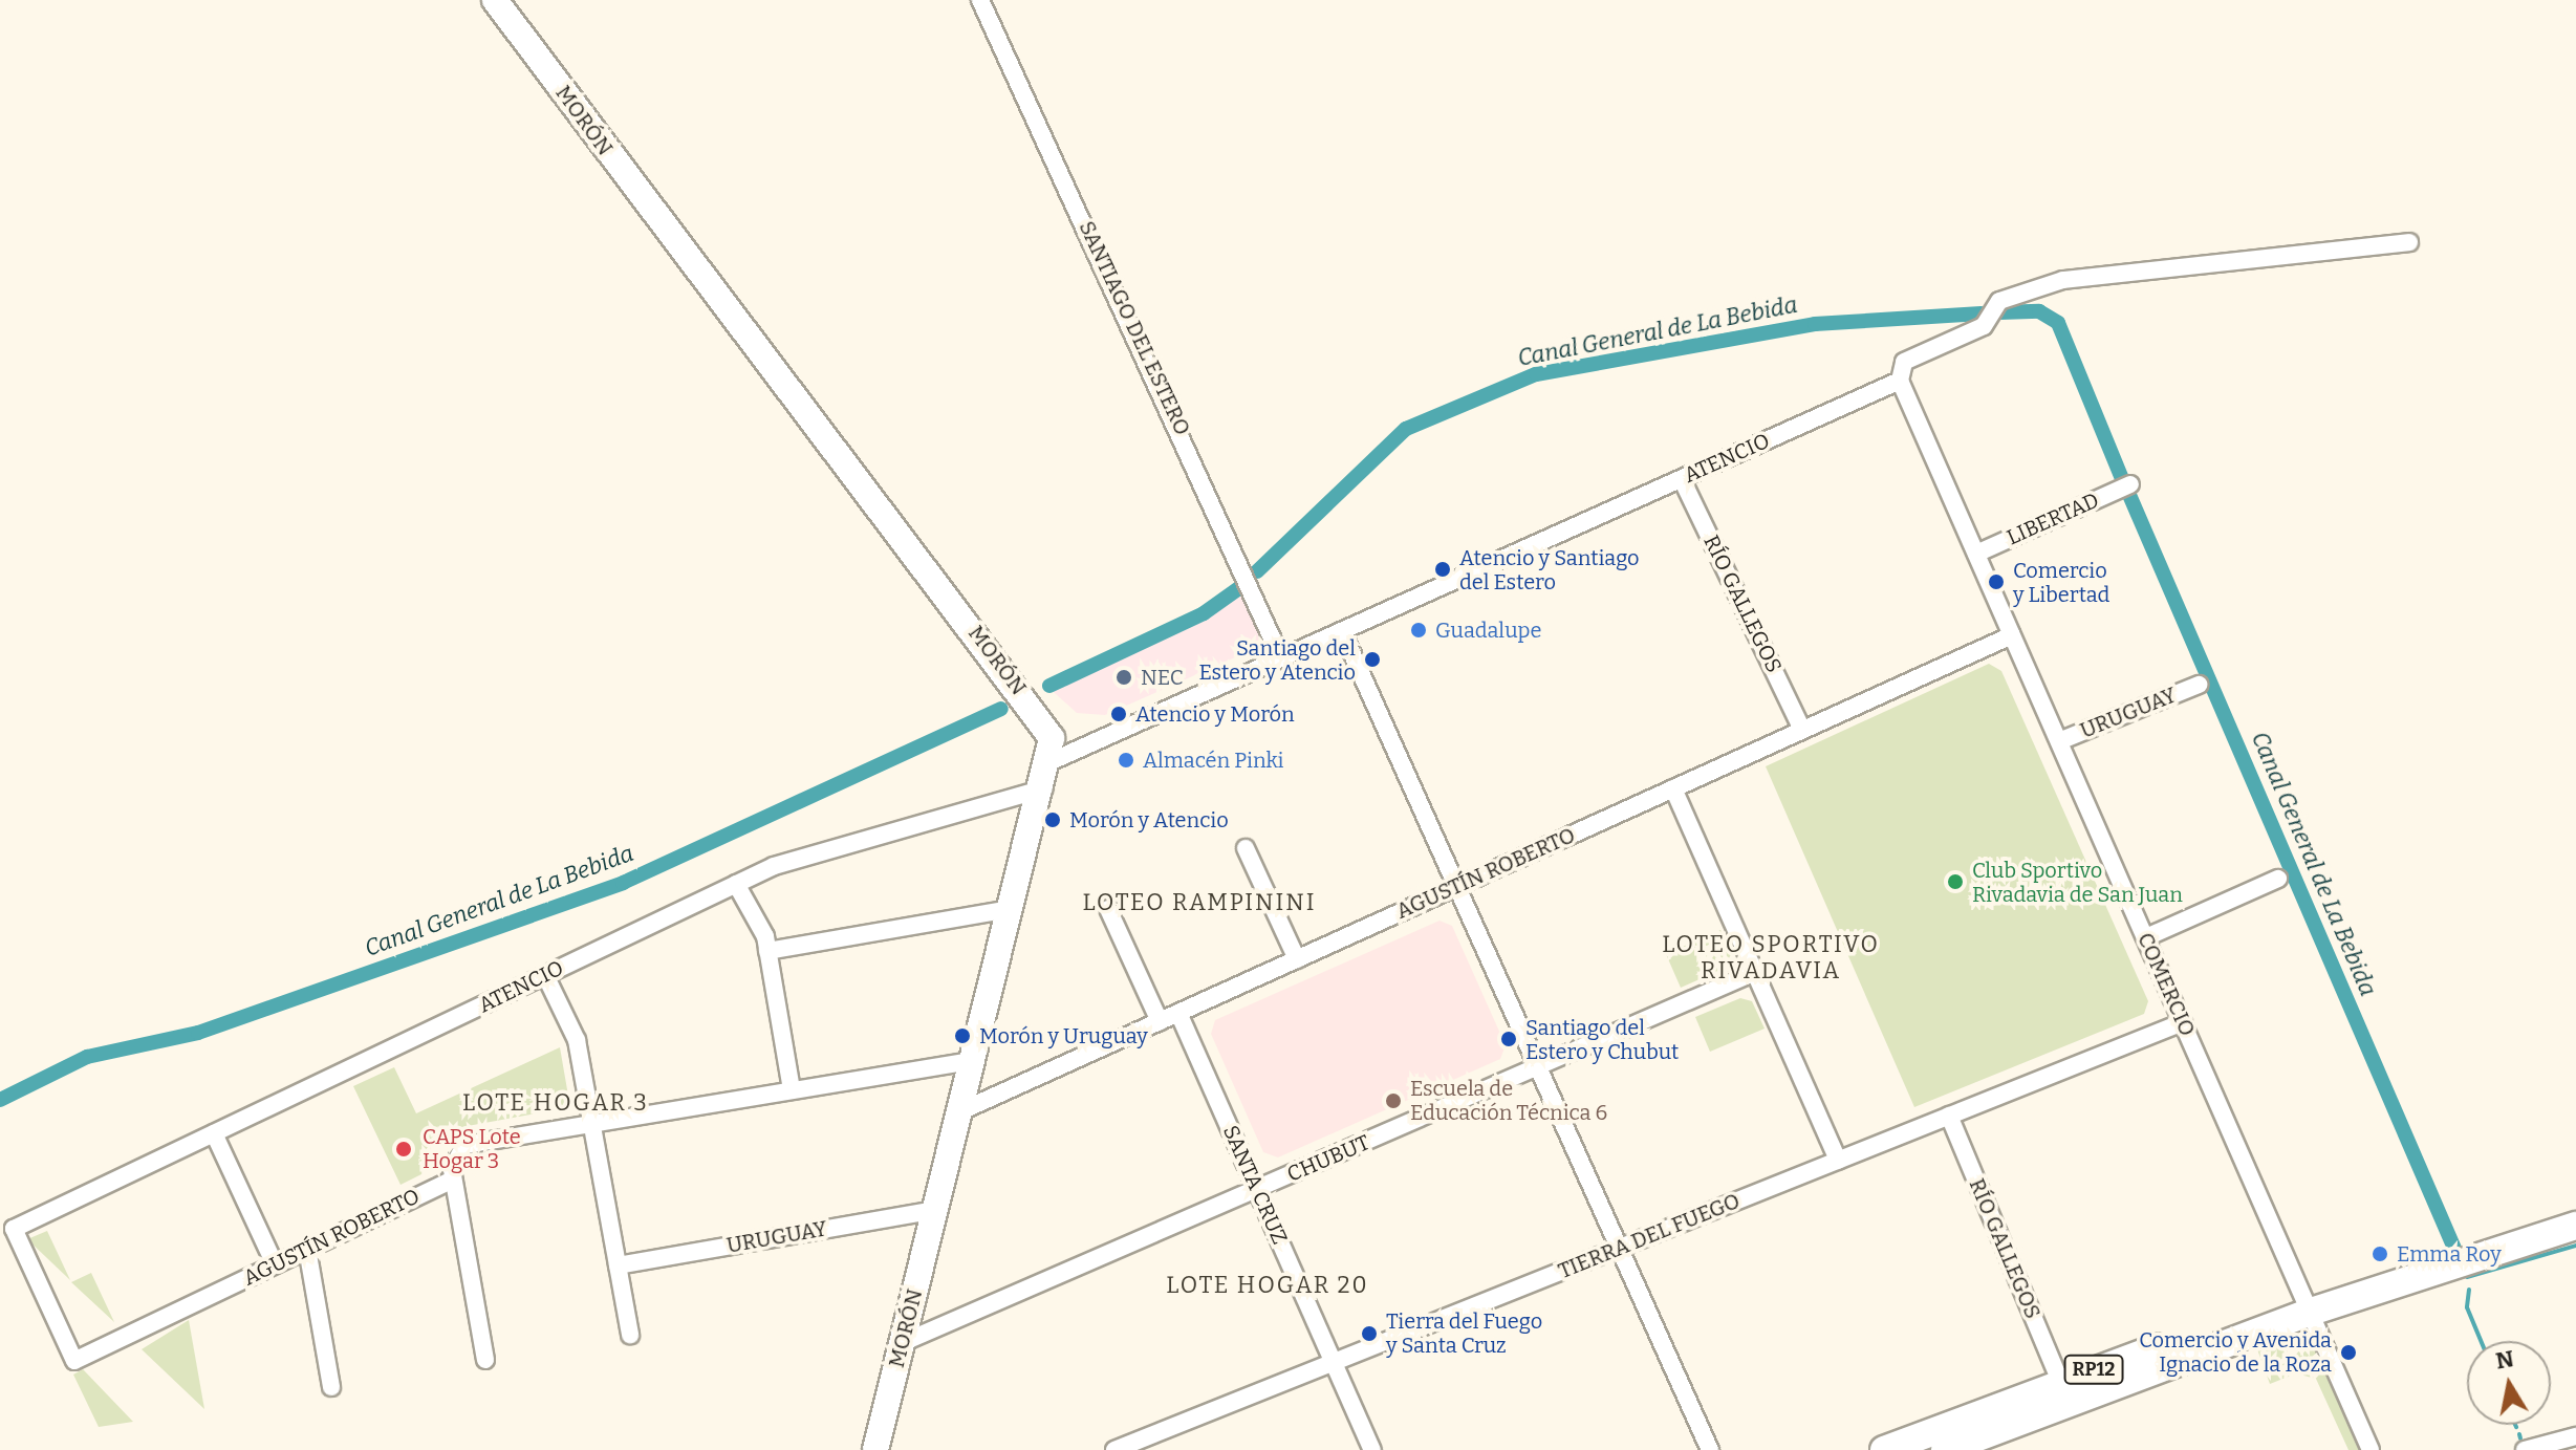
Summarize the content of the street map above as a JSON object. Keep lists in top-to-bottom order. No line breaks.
{"streets":{"main road":["RP12"],"street":["MORÓN","SANTIAGO DEL ESTERO","ATENCIO","LIBERTAD","RÍO GALLEGOS","URUGUAY","AGUSTÍN ROBERTO","COMERCIO","CHUBUT","SANTA CRUZ","TIERRA DEL FUEGO"]},"crossings":[["MORÓN","ATENCIO"],["MORÓN","URUGUAY"],["MORÓN","AGUSTÍN ROBERTO"],["MORÓN","CHUBUT"],["SANTIAGO DEL ESTERO","ATENCIO"],["ATENCIO","RÍO GALLEGOS"],["ATENCIO","AGUSTÍN ROBERTO"],["ATENCIO","COMERCIO"],["LIBERTAD","COMERCIO"],["RÍO GALLEGOS","AGUSTÍN ROBERTO"],["RÍO GALLEGOS","TIERRA DEL FUEGO"],["RÍO GALLEGOS","RP12"],["URUGUAY","COMERCIO"],["AGUSTÍN ROBERTO","COMERCIO"],["AGUSTÍN ROBERTO","SANTA CRUZ"],["COMERCIO","TIERRA DEL FUEGO"],["COMERCIO","RP12"],["CHUBUT","SANTA CRUZ"],["SANTA CRUZ","TIERRA DEL FUEGO"]],"districts":["LOTEO RAMPININI","LOTEO SPORTIVO RIVADAVIA","LOTE HOGAR 3","LOTE HOGAR 20"],"water":["Canal General de La Bebida"],"places":["Atencio y Santiago del Estero","Comercio y Libertad","Guadalupe","Santiago del Estero y Atencio","NEC","Atencio y Morón","Almacén Pinki","Morón y Atencio","Club Sportivo Rivadavia de San Juan","Morón y Uruguay","Santiago del Estero y Chubut","Escuela de Educación Técnica 6","CAPS Lote Hogar 3","Emma Roy","Tierra del Fuego y Santa Cruz","Comercio y Avenida Ignacio de la Roza"],"north":"top"}
